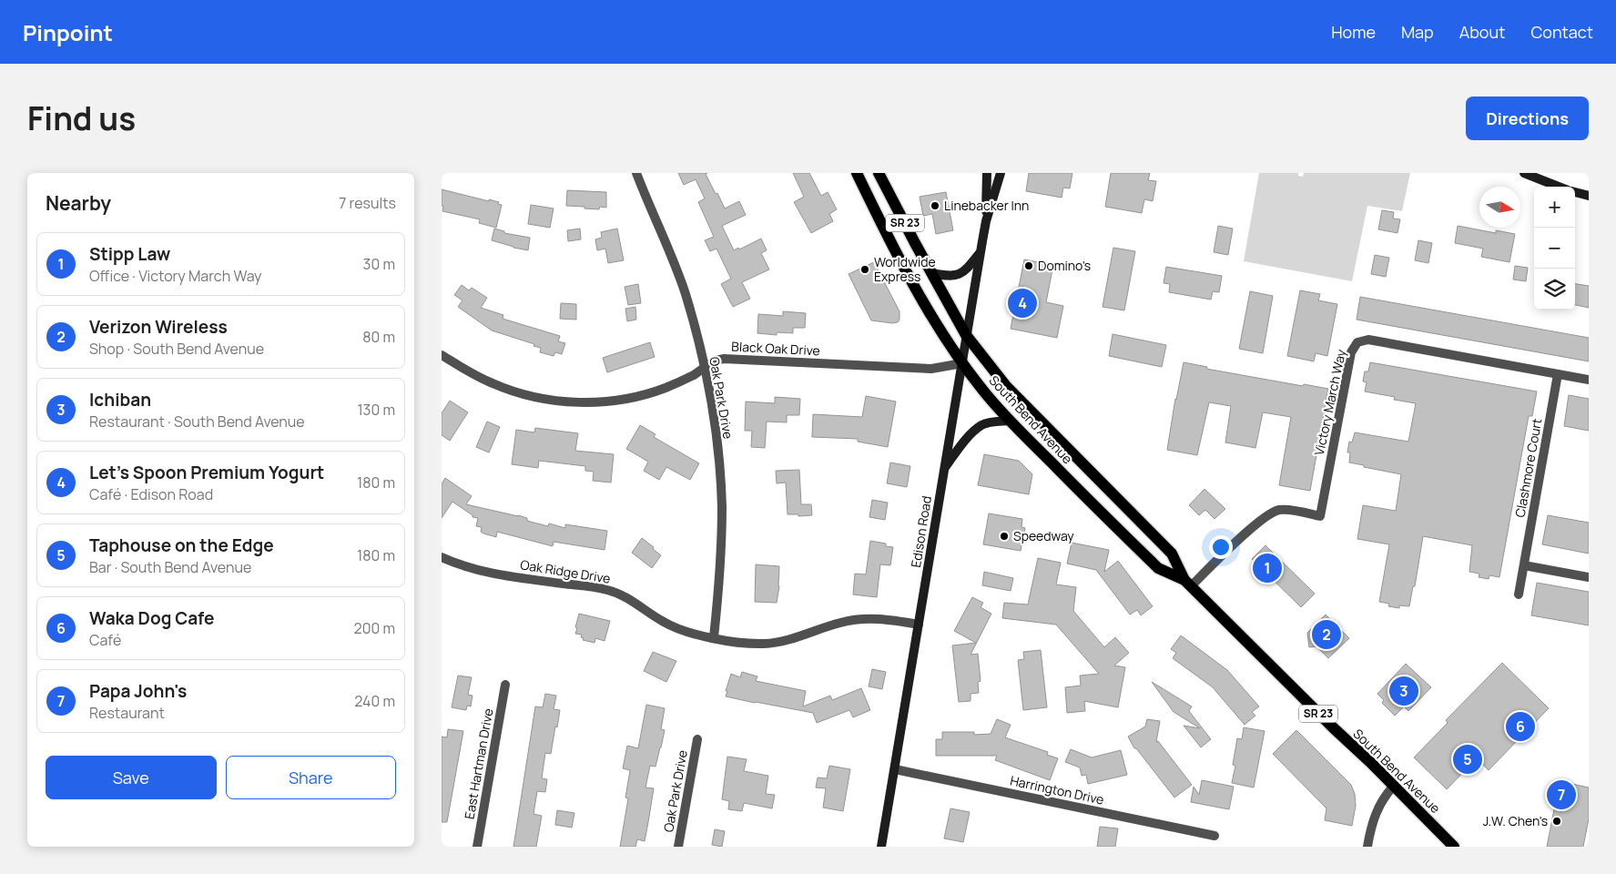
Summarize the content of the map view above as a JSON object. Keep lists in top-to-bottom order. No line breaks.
{"streets":{"main road":["SR 23","South Bend Avenue","Edison Road"],"street":["Black Oak Drive","Oak Park Drive","Victory March Way","Clashmore Court","Oak Ridge Drive","East Hartman Drive","Harrington Drive"]},"crossings":[["Black Oak Drive","Oak Park Drive"],["Black Oak Drive","South Bend Avenue"],["Black Oak Drive","Edison Road"],["Oak Park Drive","Oak Ridge Drive"],["Victory March Way","South Bend Avenue"],["Victory March Way","Clashmore Court"],["South Bend Avenue","Edison Road"],["Edison Road","Oak Ridge Drive"],["Edison Road","Harrington Drive"]],"places":["Linebacker Inn","Domino's","Worldwide Express","Speedway","J.W. Chen's"],"north":"right","page":{"header":"Pinpoint","nav":["Home","Map","About","Contact"],"title":"Find us","buttons":["Directions",["Save","Share"]],"heading":["Nearby","7 results"],"map_buttons":["+","−"],"list":[{"mark":"1","name":"Stipp Law","note":"Office · Victory March Way","value":"30 m"},{"mark":"2","name":"Verizon Wireless","note":"Shop · South Bend Avenue","value":"80 m"},{"mark":"3","name":"Ichiban","note":"Restaurant · South Bend Avenue","value":"130 m"},{"mark":"4","name":"Let's Spoon Premium Yogurt","note":"Café · Edison Road","value":"180 m"},{"mark":"5","name":"Taphouse on the Edge","note":"Bar · South Bend Avenue","value":"180 m"},{"mark":"6","name":"Waka Dog Cafe","note":"Café","value":"200 m"},{"mark":"7","name":"Papa John's","note":"Restaurant","value":"240 m"}],"pins":["4","1","2","3","6","5","7"]}}
